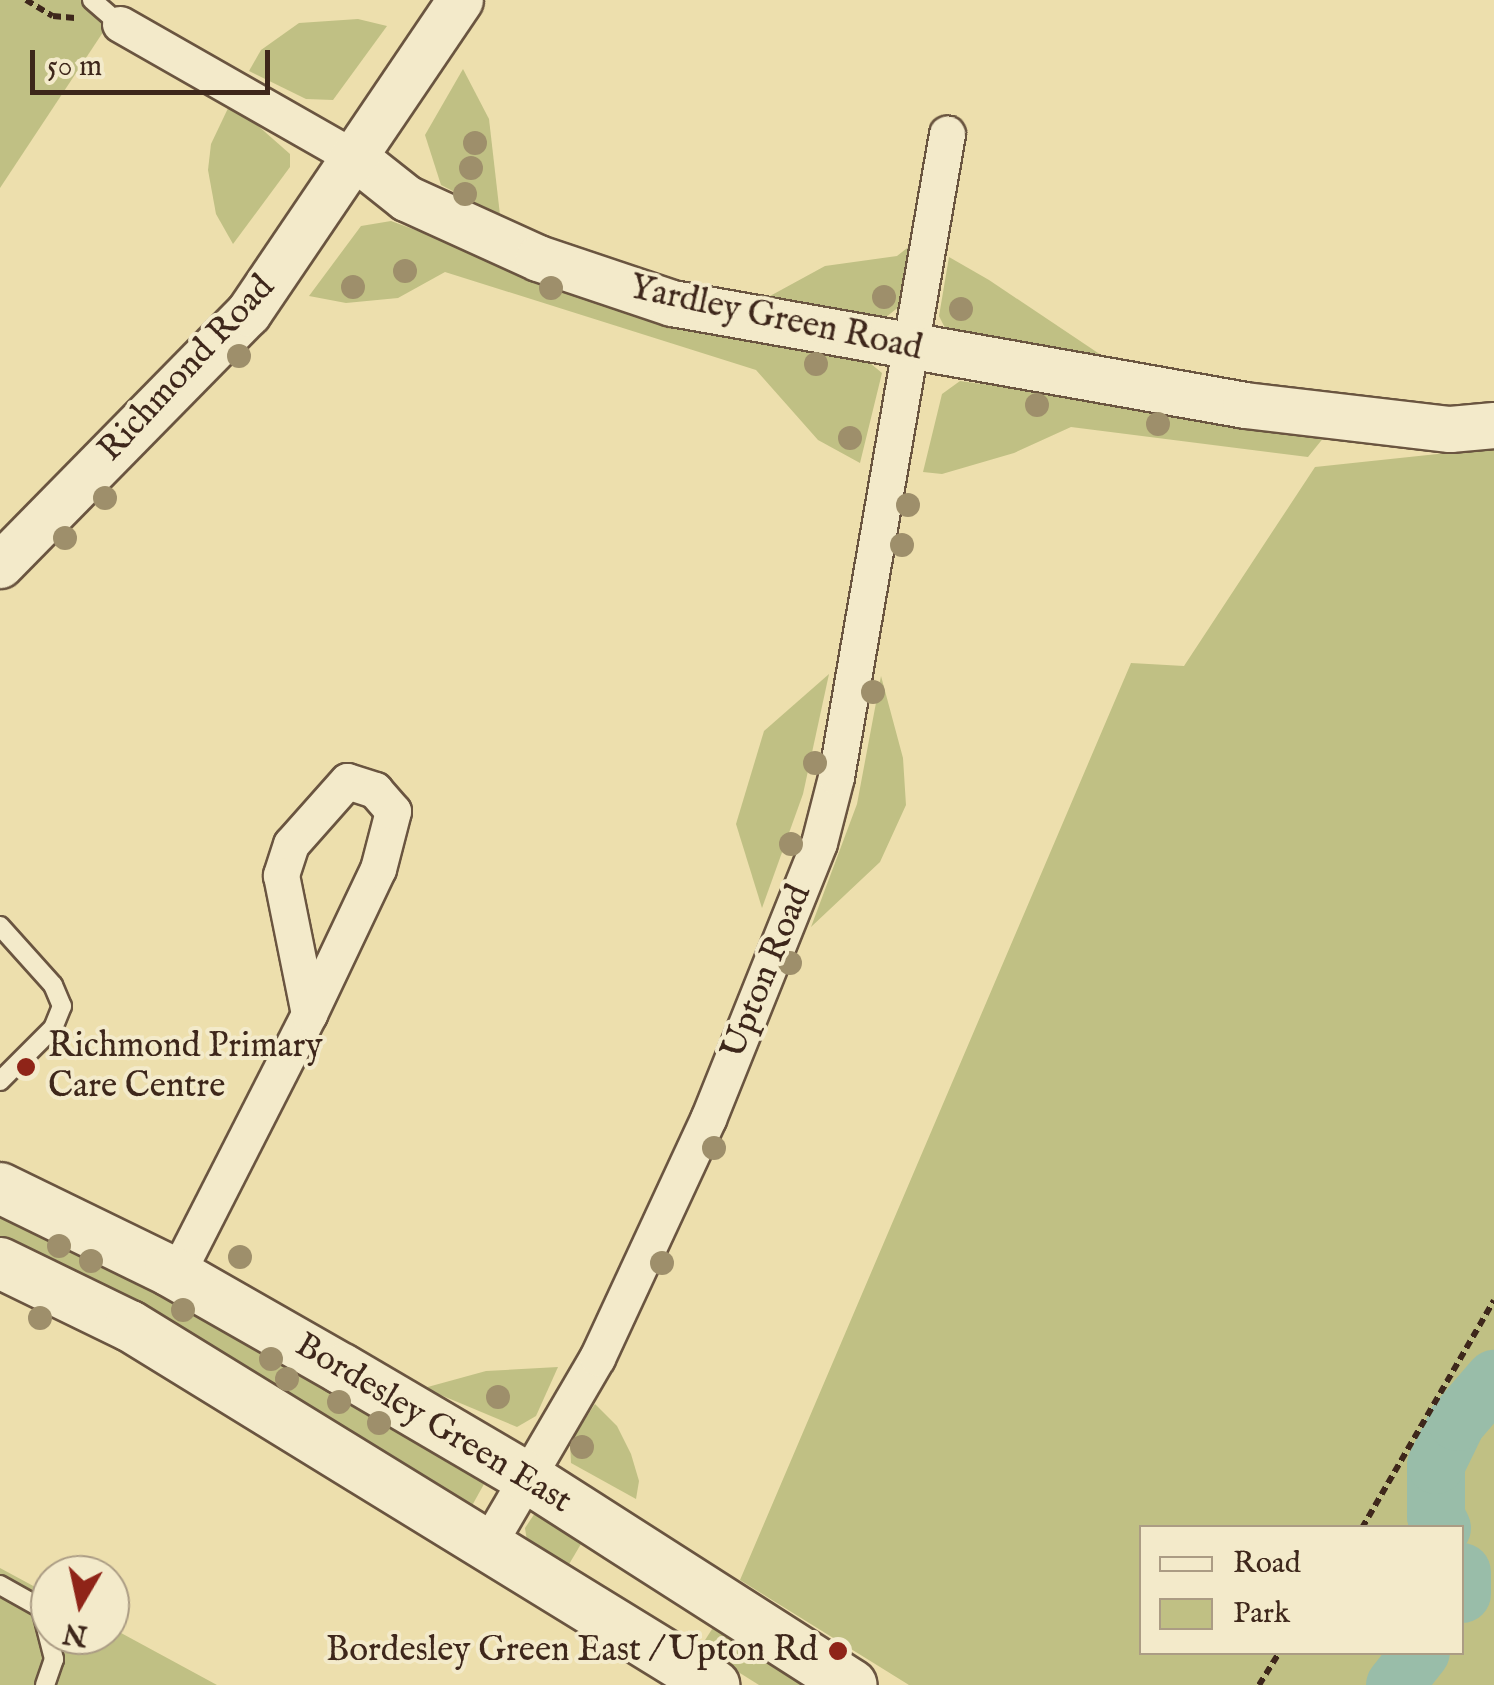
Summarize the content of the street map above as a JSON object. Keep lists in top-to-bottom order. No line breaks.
{"streets":{"main road":["Bordesley Green East"],"street":["Yardley Green Road","Richmond Road","Upton Road"]},"crossings":[["Yardley Green Road","Richmond Road"],["Yardley Green Road","Upton Road"],["Upton Road","Bordesley Green East"]],"places":["Richmond Primary Care Centre","Bordesley Green East / Upton Rd"],"legend":["Road","Park"],"scale_bar":"50 m","north":"bottom"}
